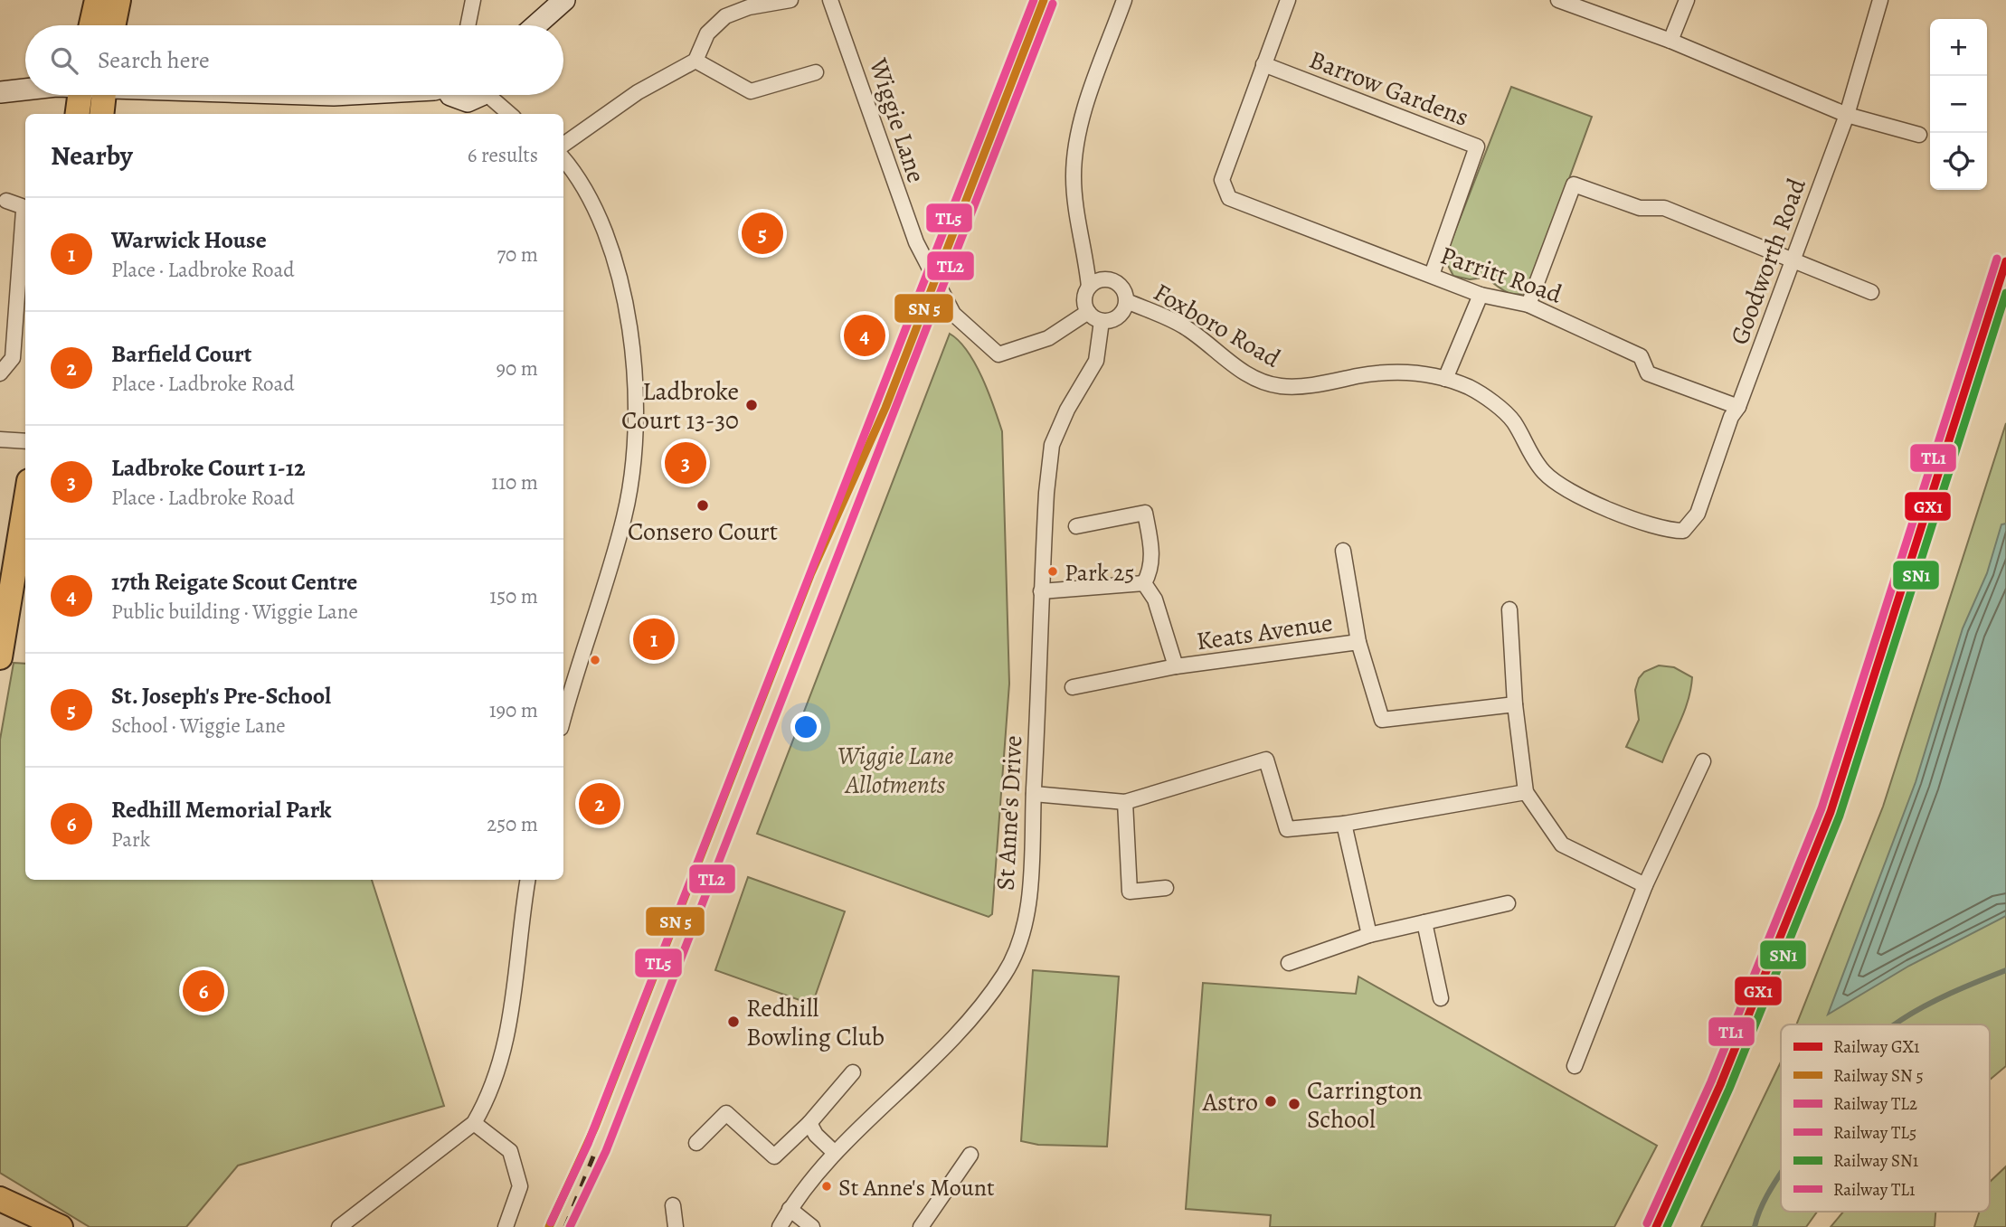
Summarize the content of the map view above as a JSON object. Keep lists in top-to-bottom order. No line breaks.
{"streets":{"street":["Barrow Gardens","Wiggie Lane","Goodworth Road","Parritt Road","Foxboro Road","Keats Avenue","St Anne's Drive"]},"crossings":[["Barrow Gardens","Parritt Road"],["Wiggie Lane","Foxboro Road"],["Wiggie Lane","St Anne's Drive"],["Goodworth Road","Parritt Road"],["Goodworth Road","Foxboro Road"],["Foxboro Road","St Anne's Drive"]],"parks":["Wiggie Lane Allotments"],"places":["Ladbroke Court 13-30","Consero Court","Park 25","Redhill Bowling Club","Astro","Carrington School","St Anne's Mount"],"lines":["rail line TL5","rail line TL2","rail line TL1","rail line GX1","rail line SN1"],"legend":["Railway GX1","Railway SN 5","Railway TL2","Railway TL5","Railway SN1","Railway TL1"],"page":{"map_buttons":["+","−"],"search":"Search here","heading":["Nearby","6 results"],"list":[{"mark":"1","name":"Warwick House","note":"Place · Ladbroke Road","value":"70 m"},{"mark":"2","name":"Barfield Court","note":"Place · Ladbroke Road","value":"90 m"},{"mark":"3","name":"Ladbroke Court 1-12","note":"Place · Ladbroke Road","value":"110 m"},{"mark":"4","name":"17th Reigate Scout Centre","note":"Public building · Wiggie Lane","value":"150 m"},{"mark":"5","name":"St. Joseph's Pre-School","note":"School · Wiggie Lane","value":"190 m"},{"mark":"6","name":"Redhill Memorial Park","note":"Park","value":"250 m"}],"pins":["5","4","3","1","2","6"]}}
